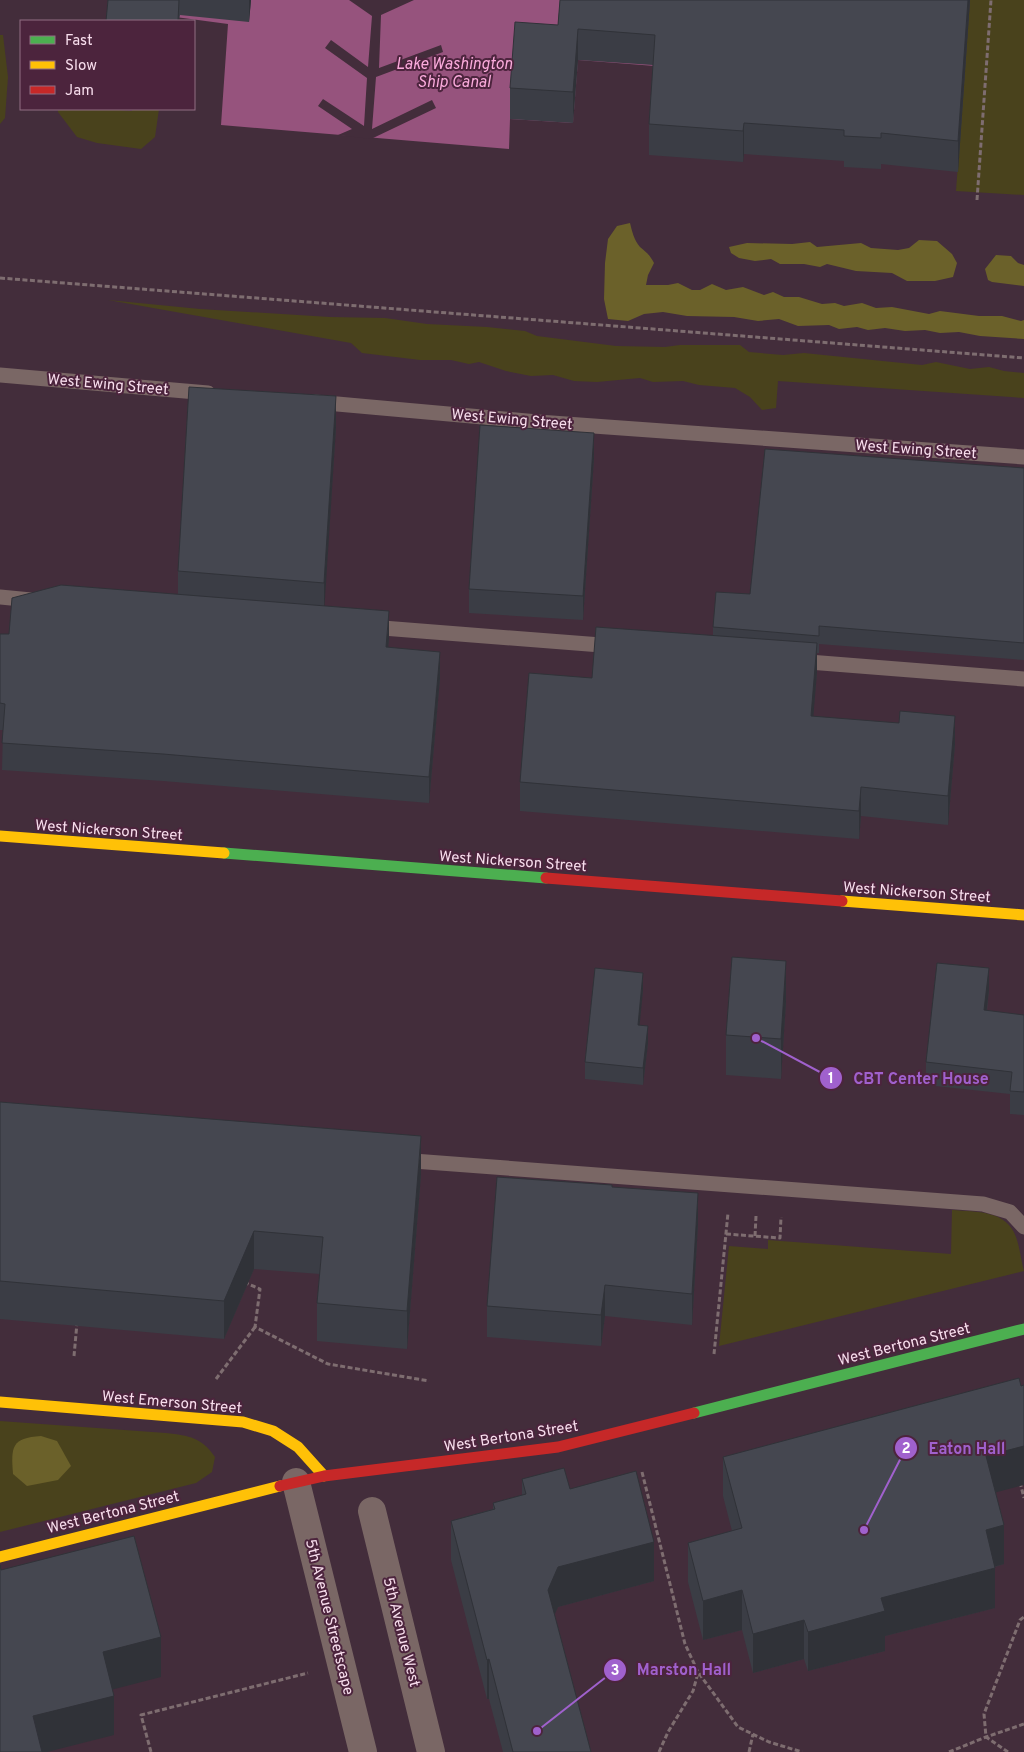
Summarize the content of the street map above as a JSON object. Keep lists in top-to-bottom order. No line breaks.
{"streets":{"street":["West Nickerson Street","West Bertona Street","West Emerson Street","5th Avenue Streetscape","5th Avenue West"],"lane":["West Ewing Street"]},"crossings":[["West Bertona Street","West Emerson Street"],["West Bertona Street","5th Avenue Streetscape"]],"water":["Lake Washington Ship Canal"],"places":["CBT Center House","Eaton Hall","Marston Hall"],"legend":["Fast","Slow","Jam"]}
